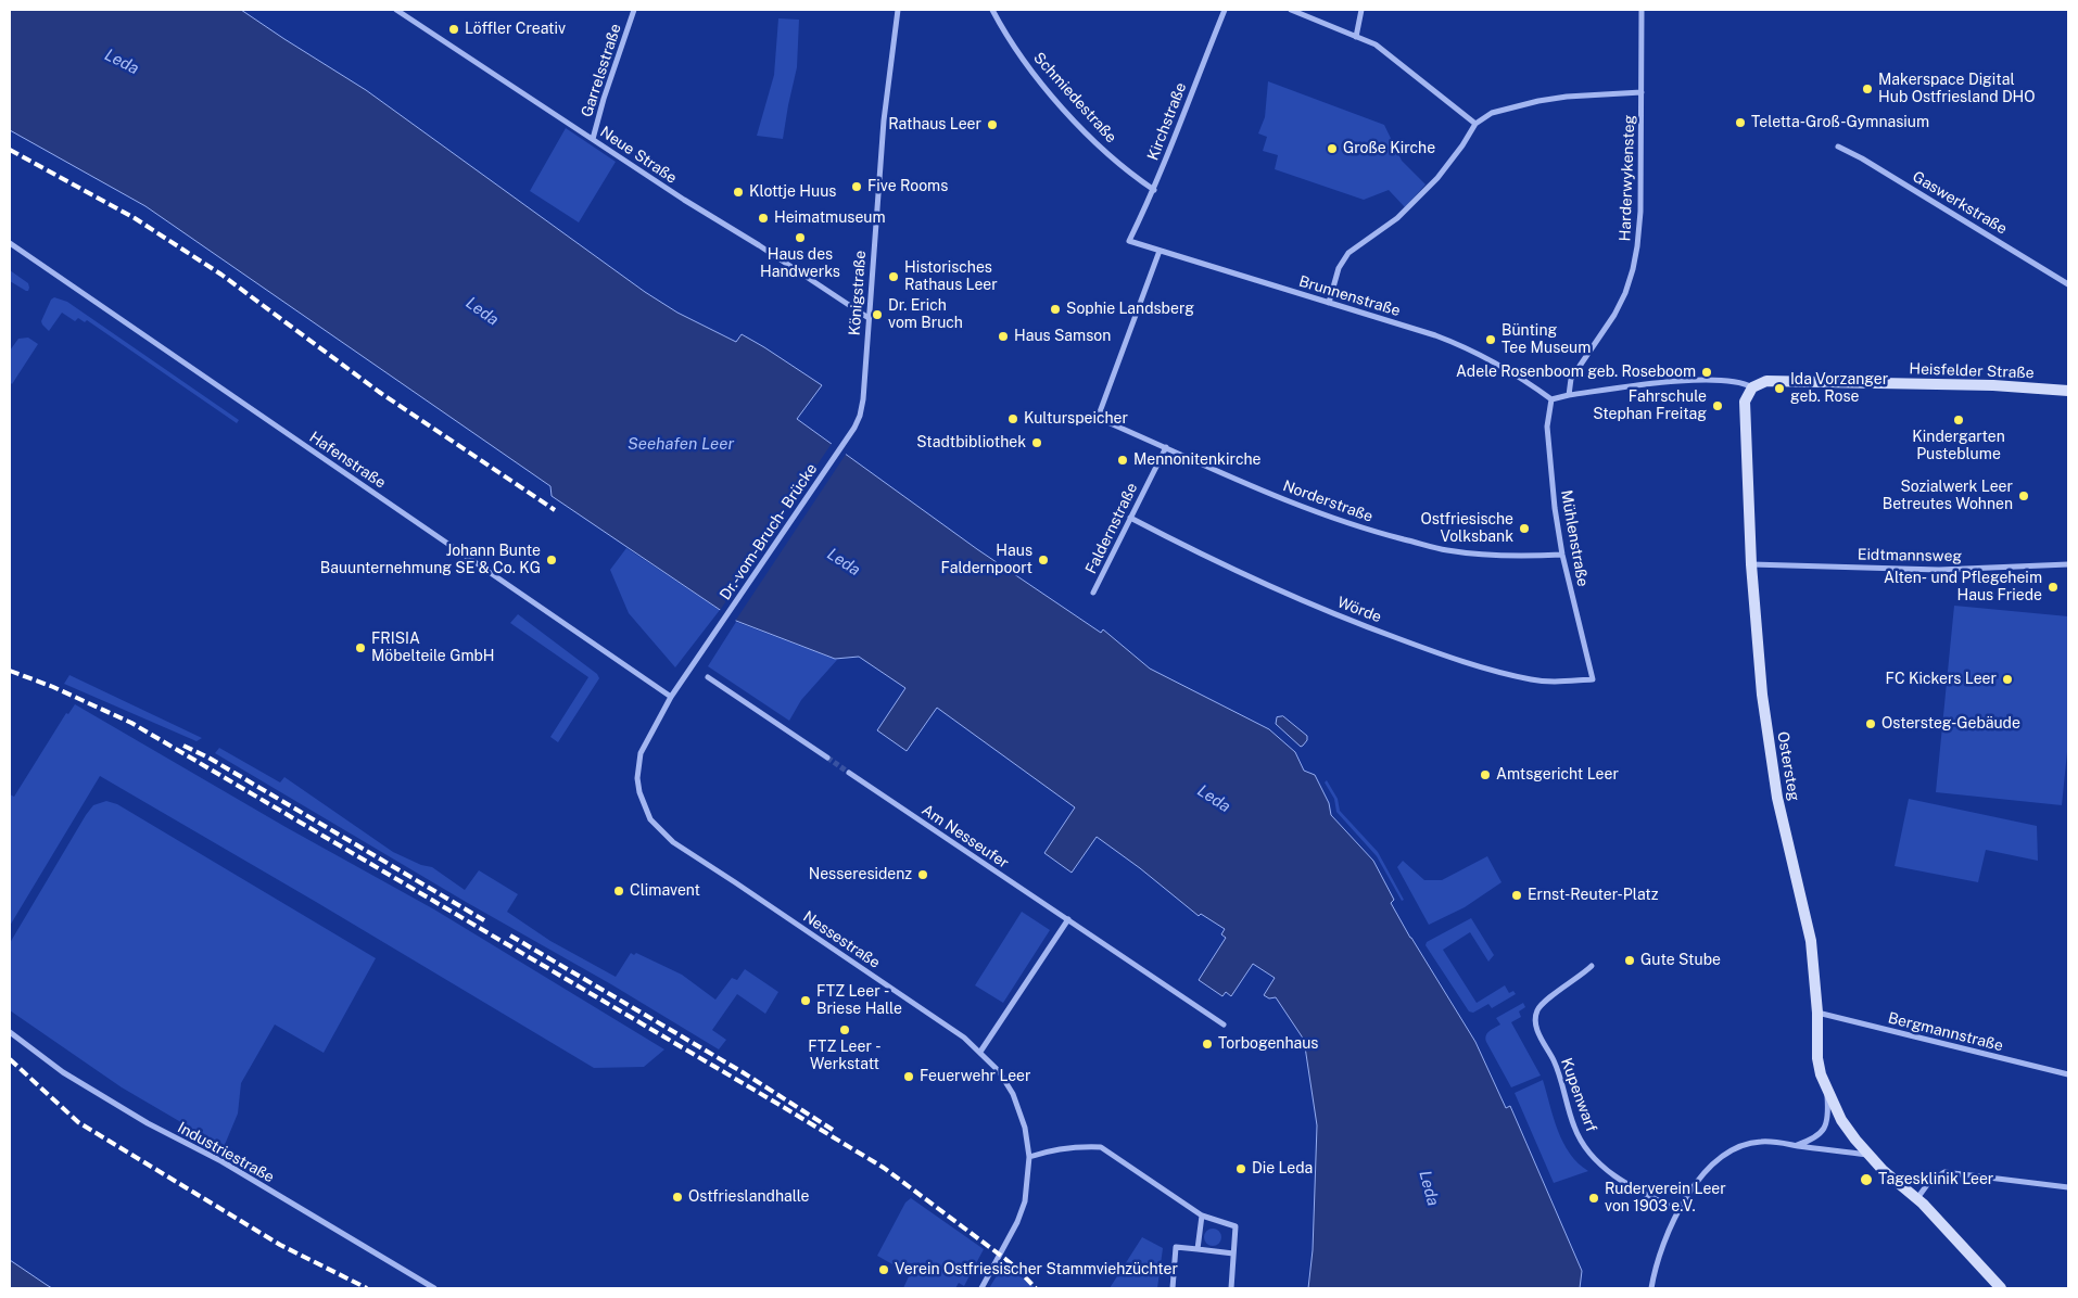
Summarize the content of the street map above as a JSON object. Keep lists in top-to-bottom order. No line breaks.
{"streets":{"main road":["Heisfelder Straße","Ostersteg"],"street":["Garrelsstraße","Schmiedestraße","Kirchstraße","Neue Straße","Harderwykensteg","Gaswerkstraße","Königstraße","Brunnenstraße","Hafenstraße","Norderstraße","Faldernstraße","Dr.-vom-Bruch- Brücke","Mühlenstraße","Eidtmannsweg","Wörde","Am Nesseufer","Nessestraße","Bergmannstraße","Kupenwarf","Industriestraße"]},"crossings":[["Garrelsstraße","Neue Straße"],["Schmiedestraße","Kirchstraße"],["Kirchstraße","Brunnenstraße"],["Neue Straße","Königstraße"],["Königstraße","Dr.-vom-Bruch- Brücke"],["Brunnenstraße","Norderstraße"],["Brunnenstraße","Mühlenstraße"],["Heisfelder Straße","Ostersteg"],["Hafenstraße","Nessestraße"],["Norderstraße","Faldernstraße"],["Norderstraße","Mühlenstraße"],["Faldernstraße","Wörde"],["Dr.-vom-Bruch- Brücke","Nessestraße"],["Mühlenstraße","Wörde"],["Eidtmannsweg","Ostersteg"],["Ostersteg","Bergmannstraße"]],"water":["Leda","Seehafen Leer"],"places":["Löffler Creativ","Makerspace Digital Hub Ostfriesland DHO","Teletta-Groß-Gymnasium","Rathaus Leer","Große Kirche","Five Rooms","Klottje Huus","Heimatmuseum","Haus des Handwerks","Historisches Rathaus Leer","Sophie Landsberg","Dr. Erich vom Bruch","Haus Samson","Bünting Tee Museum","Adele Rosenboom geb. Roseboom","Ida Vorzanger geb. Rose","Fahrschule Stephan Freitag","Kulturspeicher","Kindergarten Pusteblume","Stadtbibliothek","Mennonitenkirche","Sozialwerk Leer Betreutes Wohnen","Ostfriesische Volksbank","Johann Bunte Bauunternehmung SE & Co. KG","Haus Faldernpoort","Alten- und Pflegeheim Haus Friede","FRISIA Möbelteile GmbH","FC Kickers Leer","Ostersteg-Gebäude","Amtsgericht Leer","Nesseresidenz","Climavent","Ernst-Reuter-Platz","Gute Stube","FTZ Leer - Briese Halle","FTZ Leer - Werkstatt","Torbogenhaus","Feuerwehr Leer","Die Leda","Tagesklinik Leer","Ostfrieslandhalle","Ruderverein Leer von 1903 e.V.","Verein Ostfriesischer Stammviehzüchter"]}
